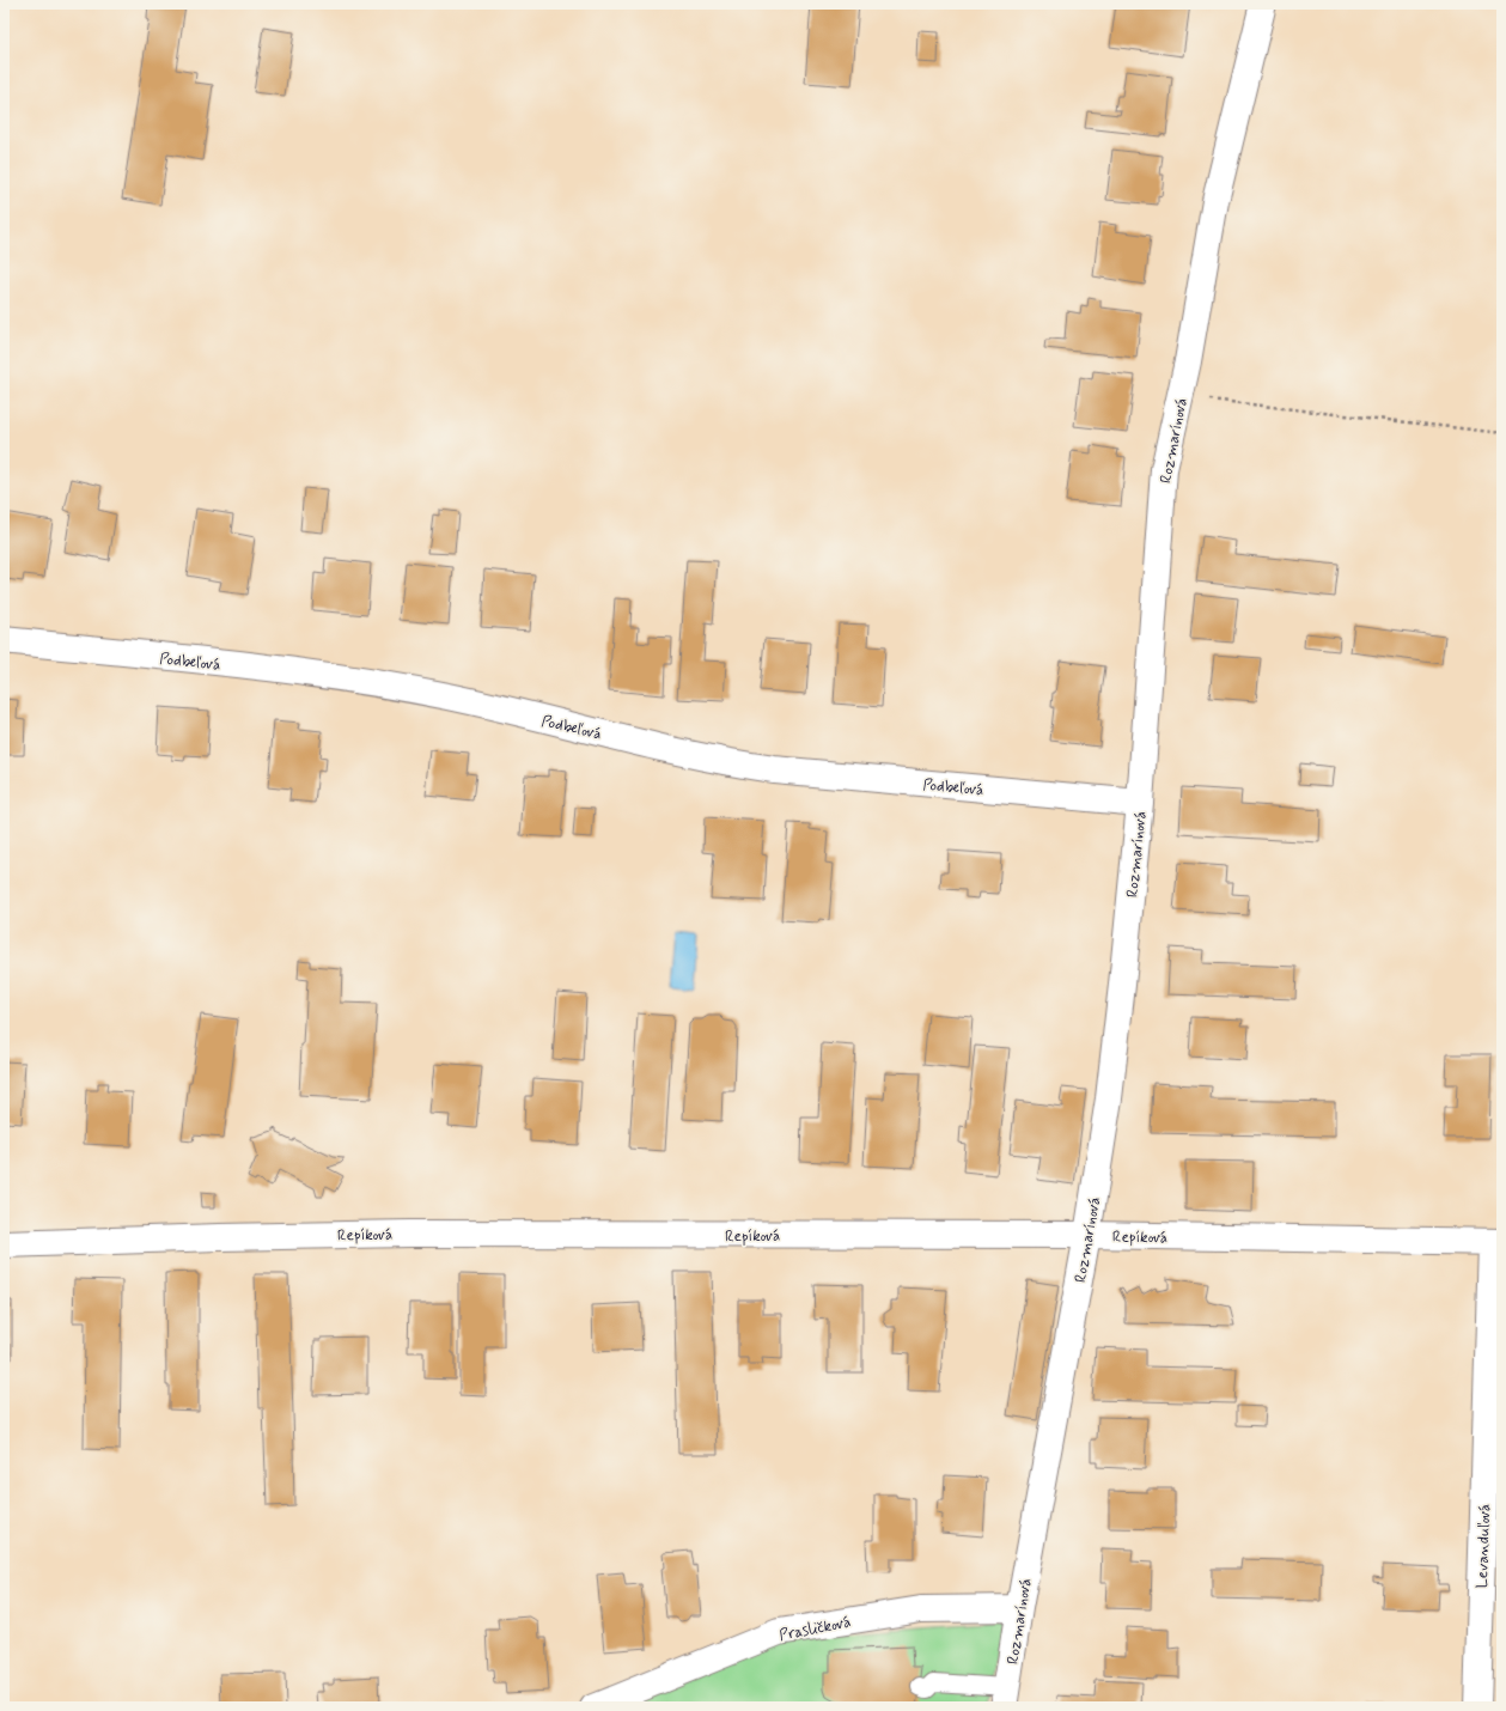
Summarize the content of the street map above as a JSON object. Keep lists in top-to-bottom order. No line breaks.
{"streets":{"street":["Rozmarínová","Podbeľová","Repíková","Levanduľová","Prasličková"]},"crossings":[["Rozmarínová","Podbeľová"],["Rozmarínová","Repíková"],["Rozmarínová","Prasličková"],["Repíková","Levanduľová"]]}
